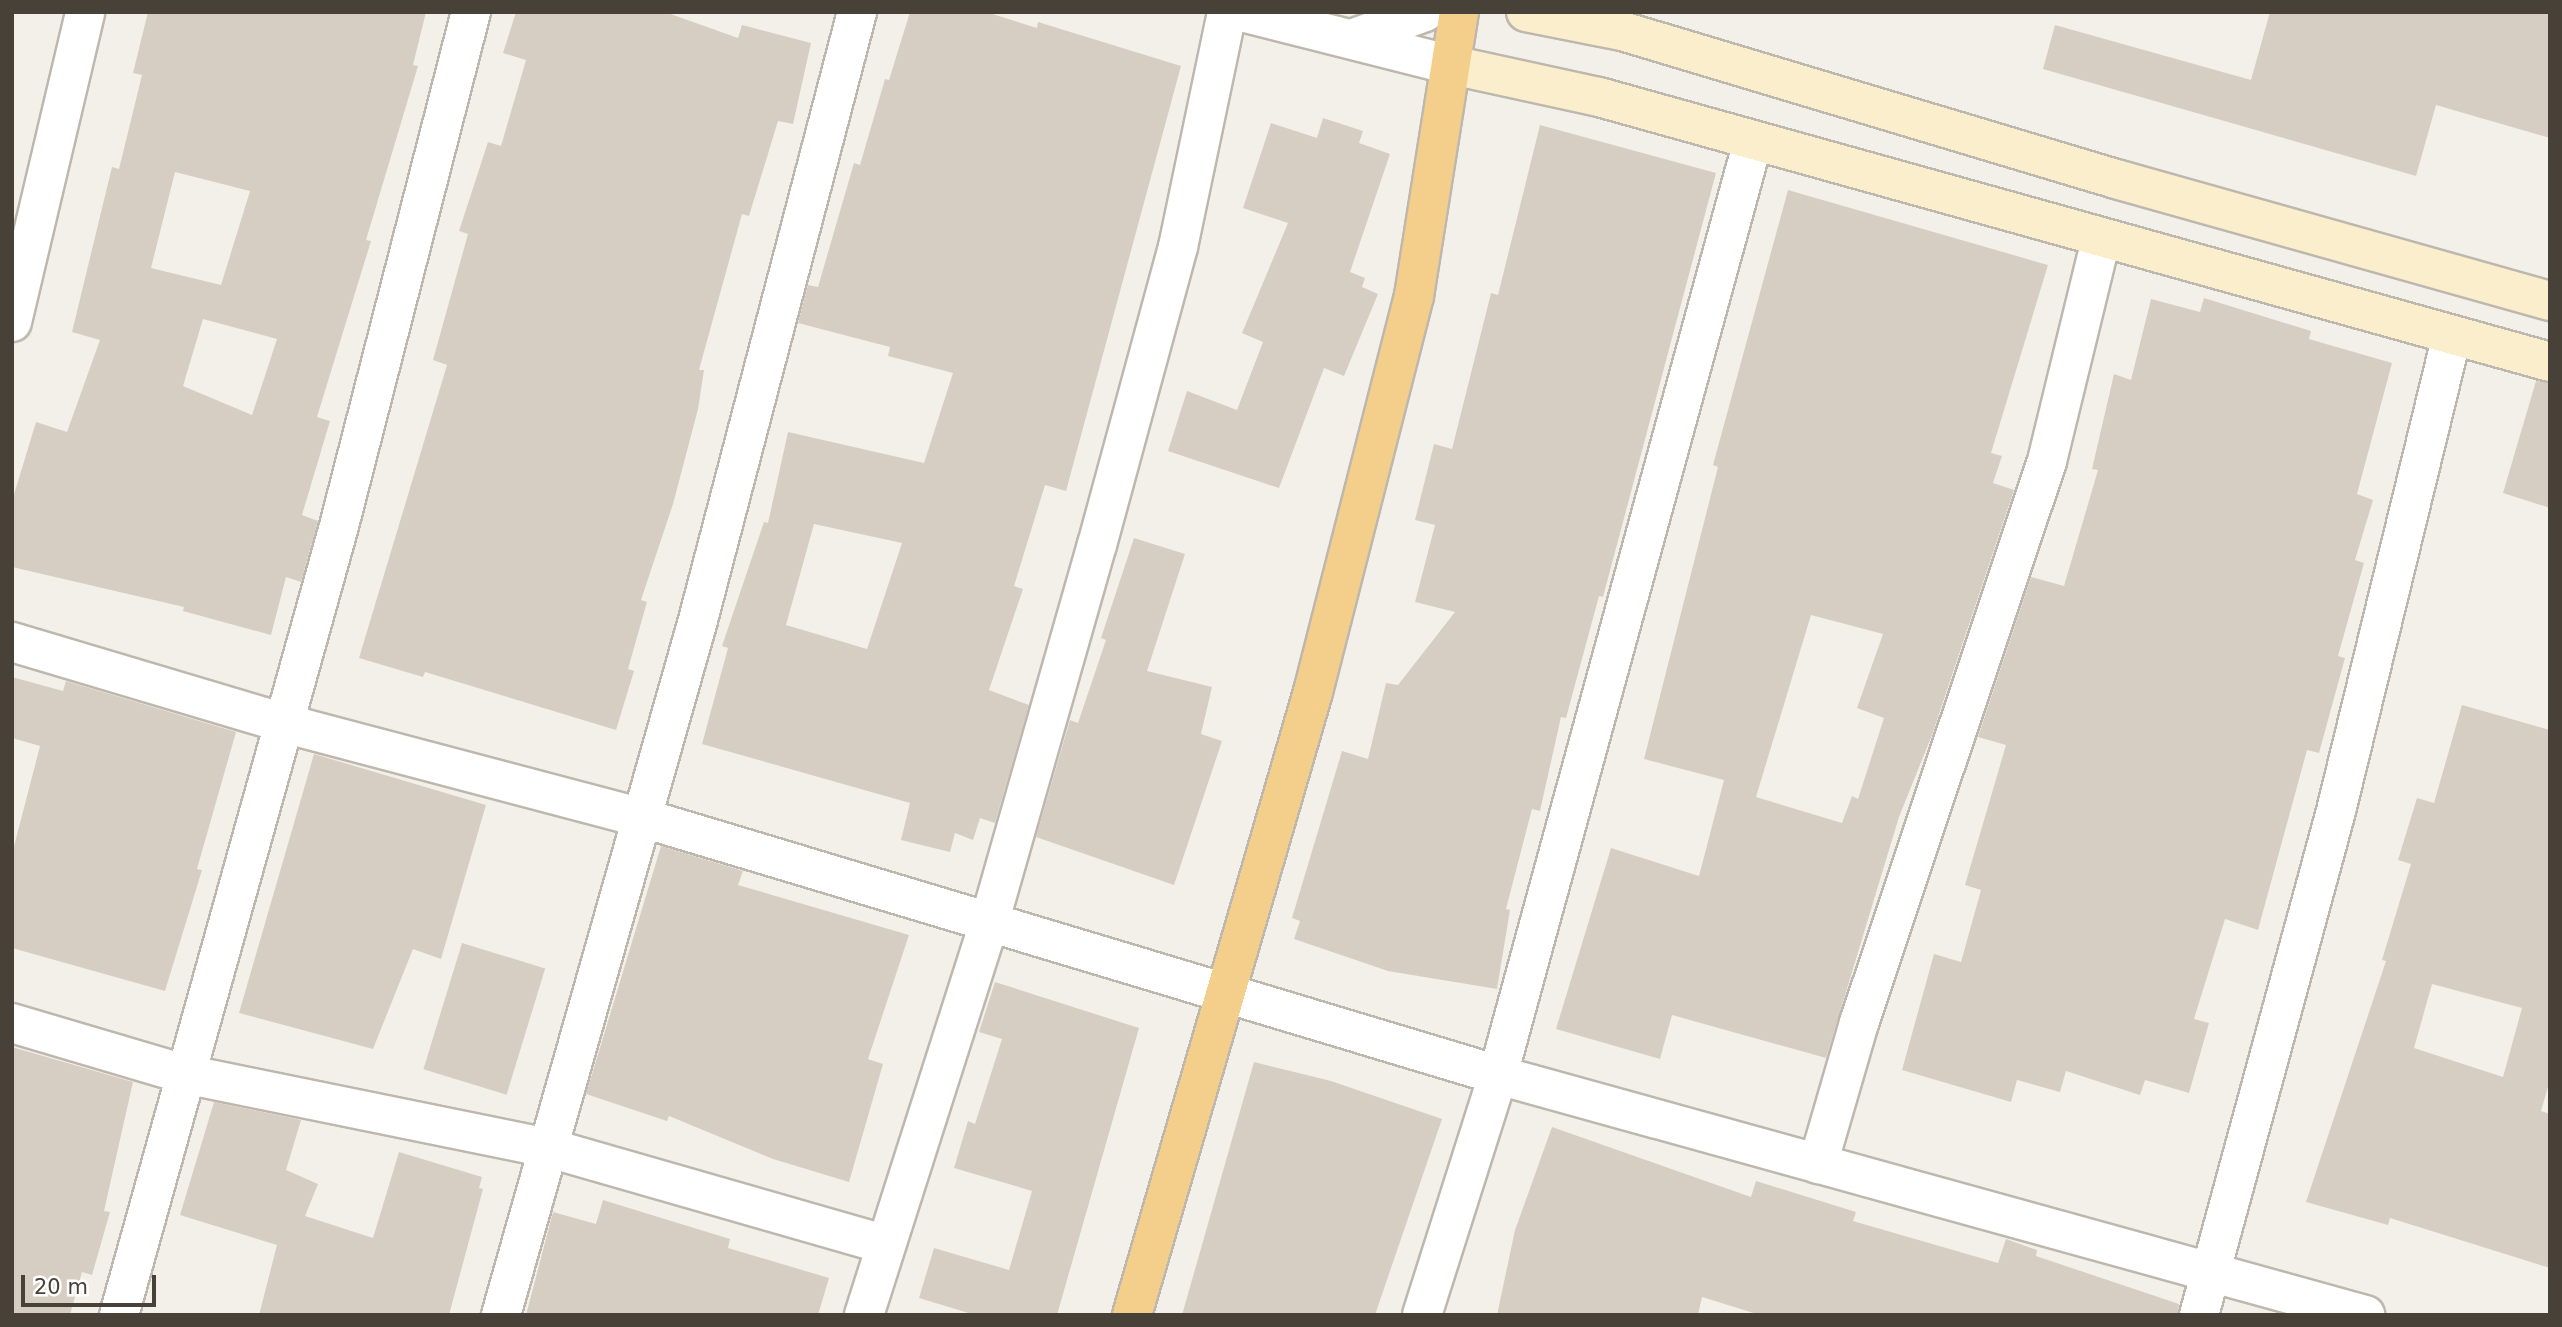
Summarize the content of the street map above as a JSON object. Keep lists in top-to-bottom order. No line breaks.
{"scale_bar":"20 m"}
